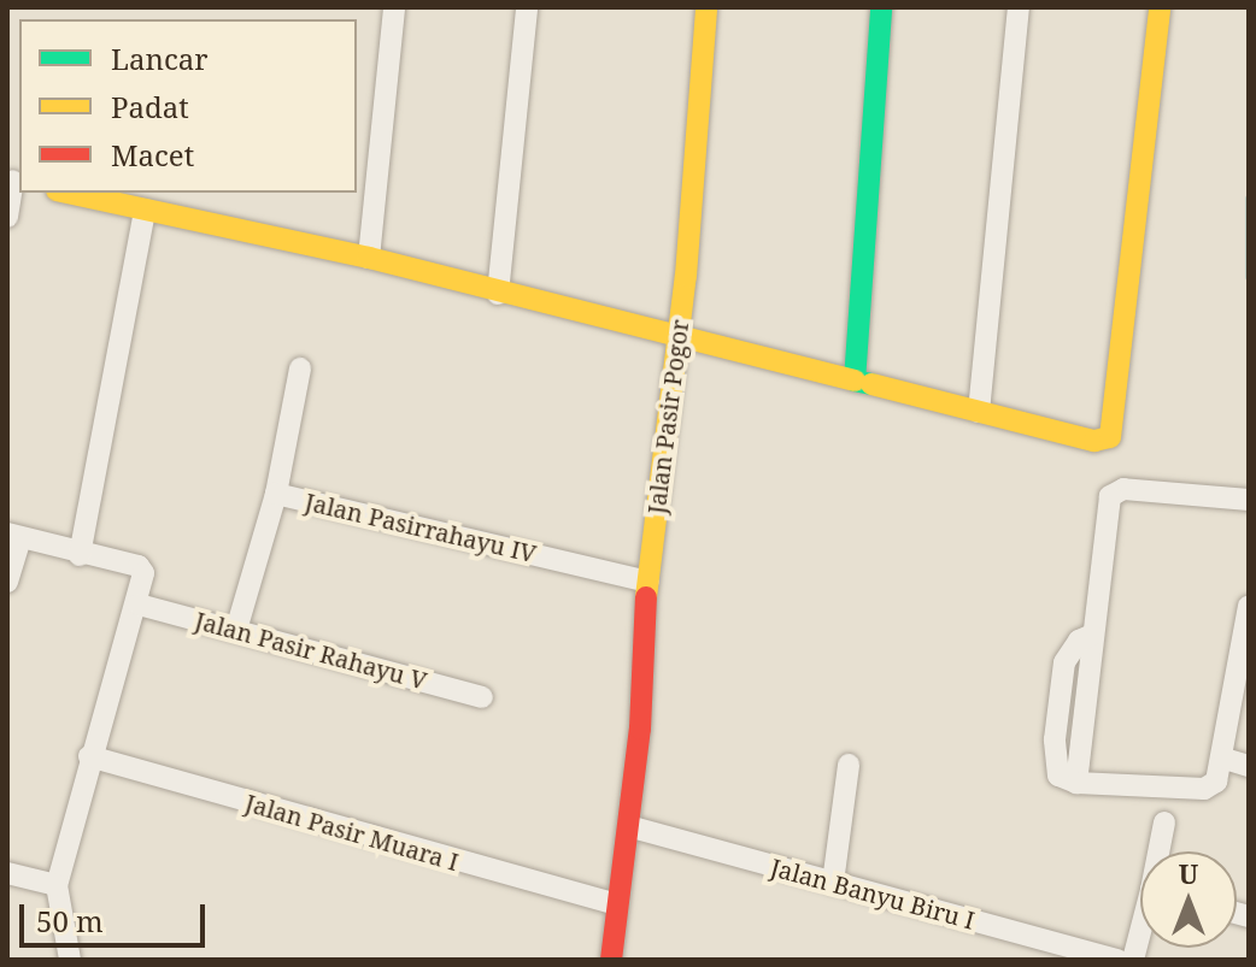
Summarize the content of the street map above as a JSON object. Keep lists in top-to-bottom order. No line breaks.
{"streets":{"street":["Jalan Pasir Pogor","Jalan Pasirrahayu IV","Jalan Pasir Rahayu V","Jalan Pasir Muara I","Jalan Banyu Biru I"]},"crossings":[["Jalan Pasir Pogor","Jalan Pasirrahayu IV"],["Jalan Pasir Pogor","Jalan Pasir Muara I"],["Jalan Pasir Pogor","Jalan Banyu Biru I"],["Jalan Pasirrahayu IV","Jalan Pasir Rahayu V"]],"legend":["Lancar","Padat","Macet"],"scale_bar":"50 m","north":"top"}
